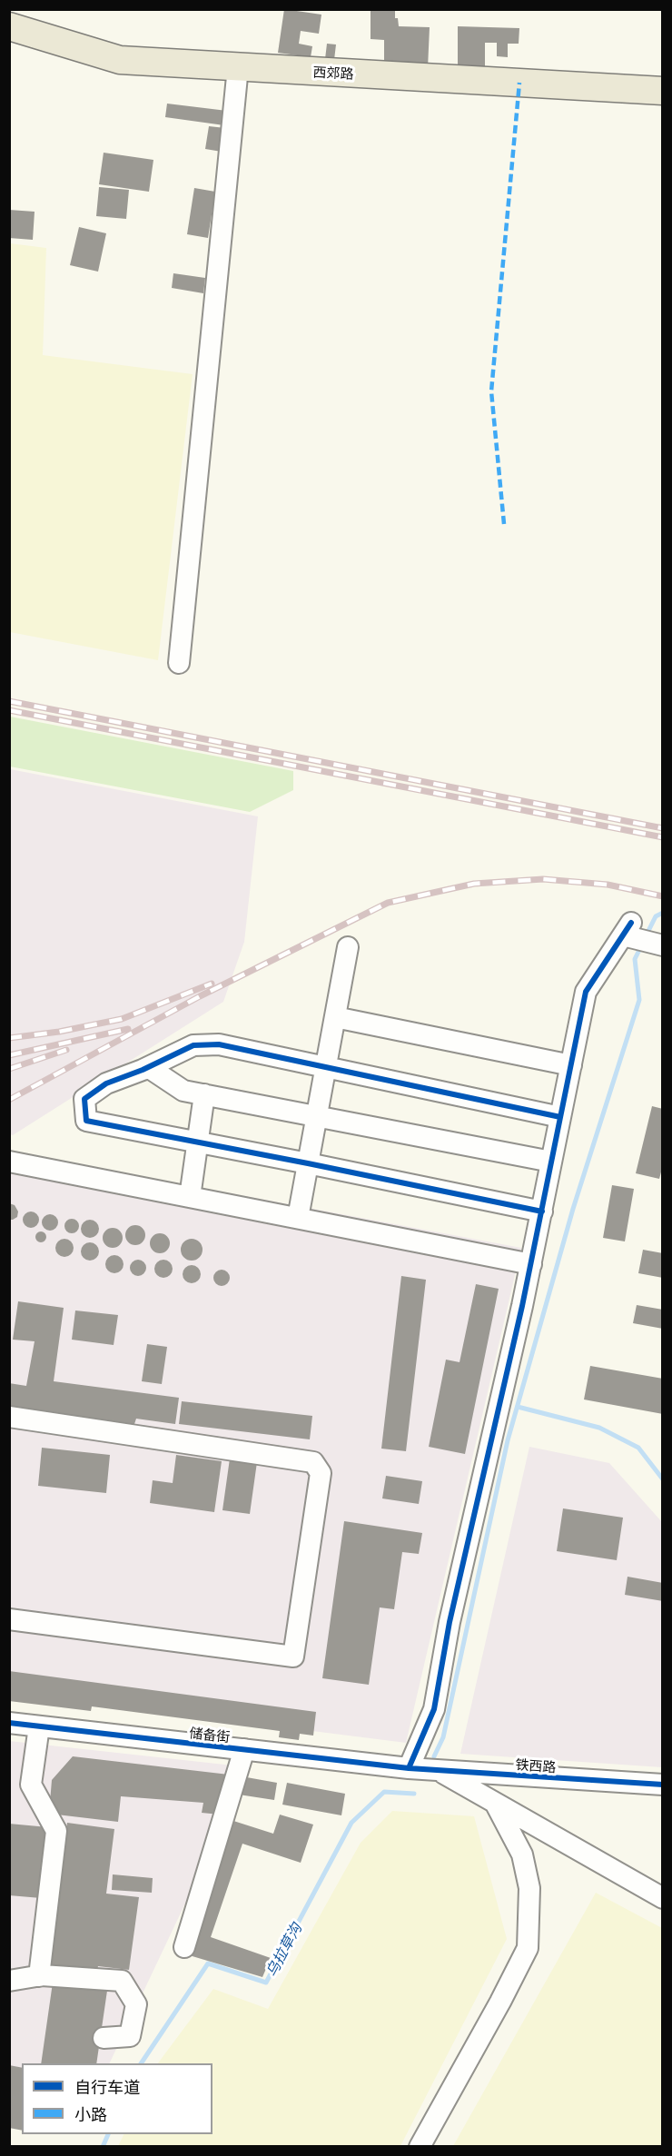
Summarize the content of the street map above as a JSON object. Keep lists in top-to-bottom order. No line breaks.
{"streets":{"main road":["西郊路"],"street":["储备街","铁西路"]},"crossings":[["储备街","铁西路"]],"water":["乌拉草沟"],"legend":["自行车道","小路"]}
